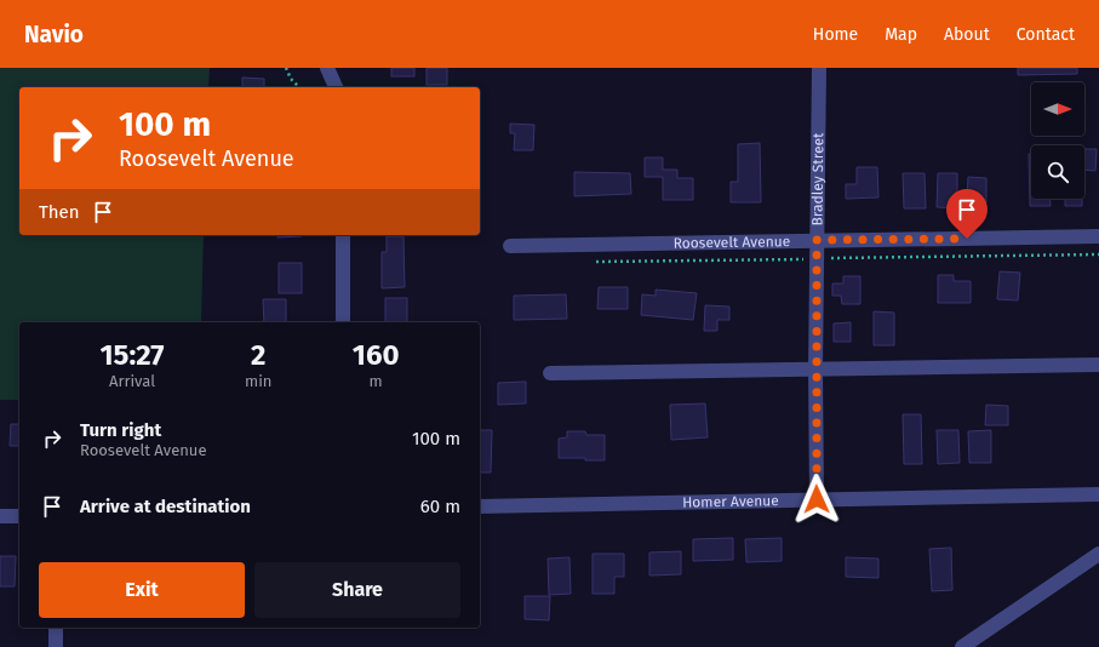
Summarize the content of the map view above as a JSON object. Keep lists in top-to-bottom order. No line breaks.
{"streets":{"street":["Bradley Street","Roosevelt Avenue","Homer Avenue"]},"crossings":[["Bradley Street","Roosevelt Avenue"],["Bradley Street","Homer Avenue"]],"north":"right","page":{"header":"Navio","nav":["Home","Map","About","Contact"],"turn":["100 m","Roosevelt Avenue"],"then":"Then","eta":["15:27","Arrival","2","min","160","m"],"list":[{"name":"Turn right","note":"Roosevelt Avenue","value":"100 m"},{"name":"Arrive at destination","value":"60 m"}],"buttons":["Exit","Share"]}}
